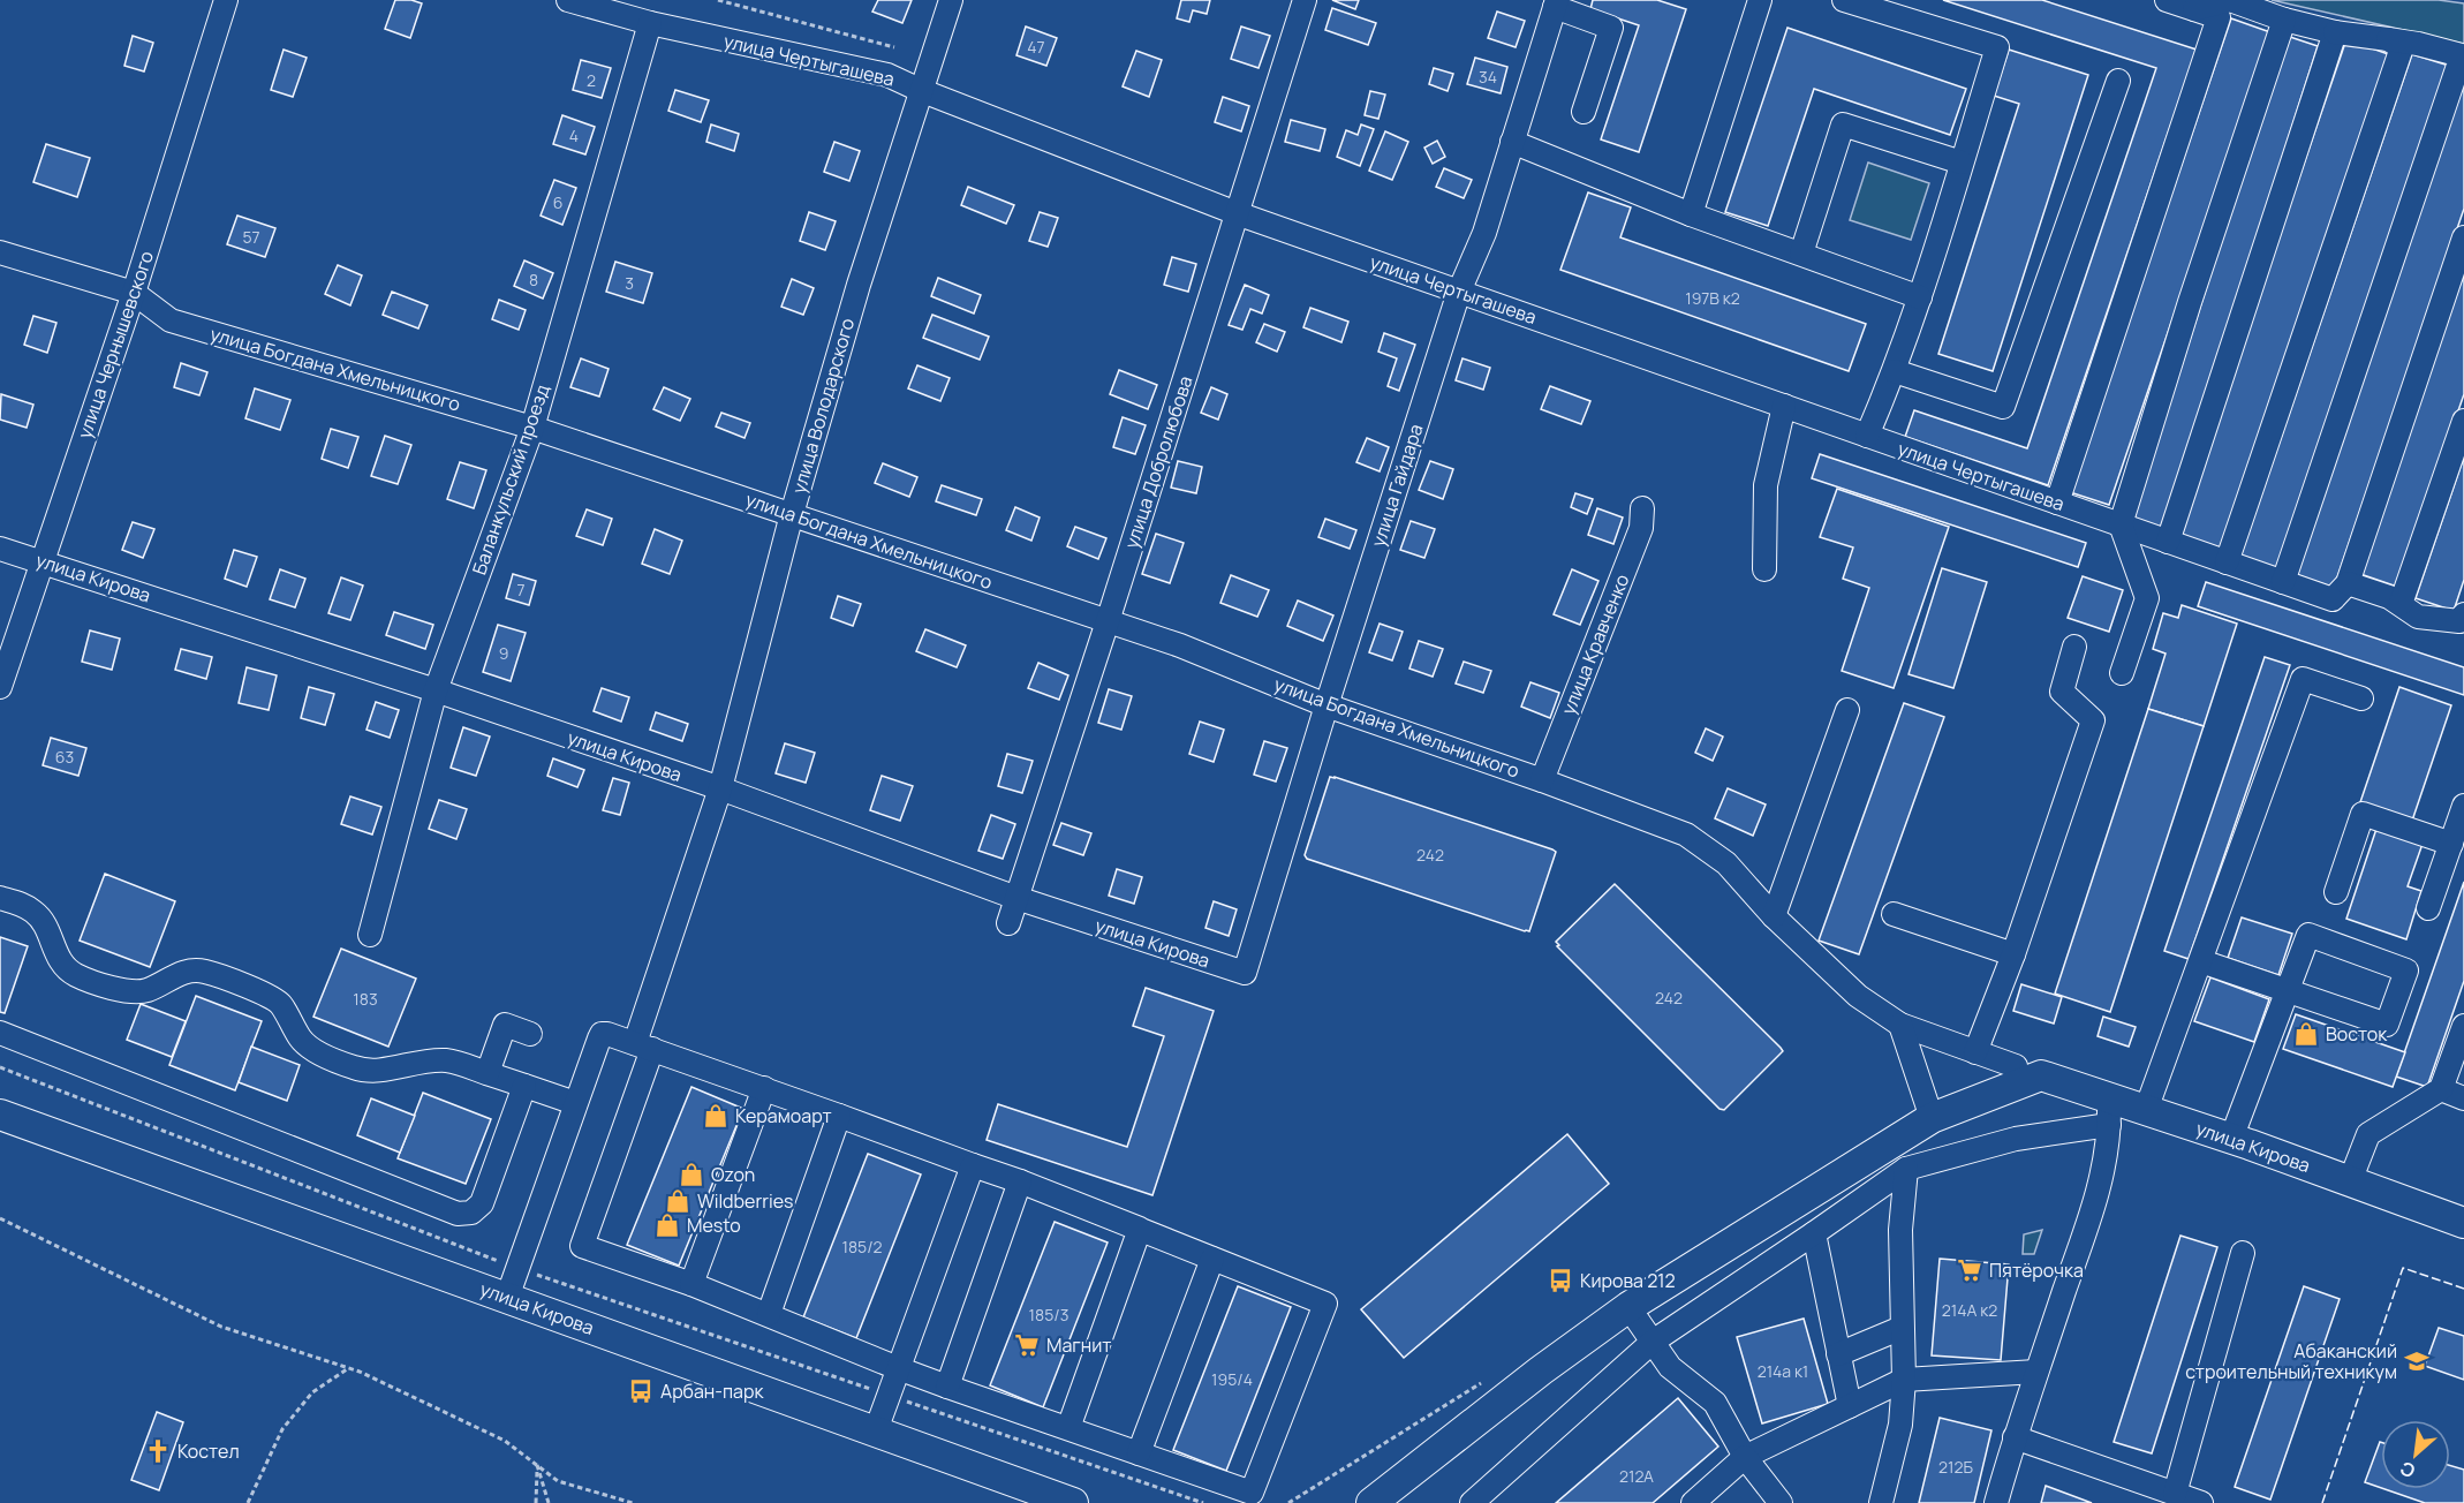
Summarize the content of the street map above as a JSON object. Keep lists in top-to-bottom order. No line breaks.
{"streets":{"main road":["улица Кирова"],"street":["улица Чертыгашева","улица Чернышевского","улица Богдана Хмельницкого","улица Володарского","улица Добролюбова","Баланкульский проезд","улица Гайдара","улица Кравченко"]},"crossings":[["улица Чертыгашева","улица Володарского"],["улица Чертыгашева","улица Добролюбова"],["улица Чертыгашева","Баланкульский проезд"],["улица Чертыгашева","улица Гайдара"],["улица Чернышевского","улица Богдана Хмельницкого"],["улица Чернышевского","улица Кирова"],["улица Богдана Хмельницкого","улица Володарского"],["улица Богдана Хмельницкого","улица Добролюбова"],["улица Богдана Хмельницкого","Баланкульский проезд"],["улица Богдана Хмельницкого","улица Гайдара"],["улица Богдана Хмельницкого","улица Кравченко"],["улица Володарского","улица Кирова"],["улица Добролюбова","улица Кирова"],["Баланкульский проезд","улица Кирова"],["улица Гайдара","улица Кирова"]],"places":{"shop":["Восток","Керамоарт","Ozon","Wildberries","Mesto"],"supermarket":["Пятёрочка","Магнит"],"bus stop":["Кирова 212","Арбан-парк"],"school or university":["Абаканский строительный техникум"],"church":["Костел"]},"house_numbers":["47","34","2","4","6","57","8","3","197В к2","7","9","63","242","242","183","185/2","214А к2","185/3","214а к1","195/4","212Б","212А"],"north":"bottom left"}
